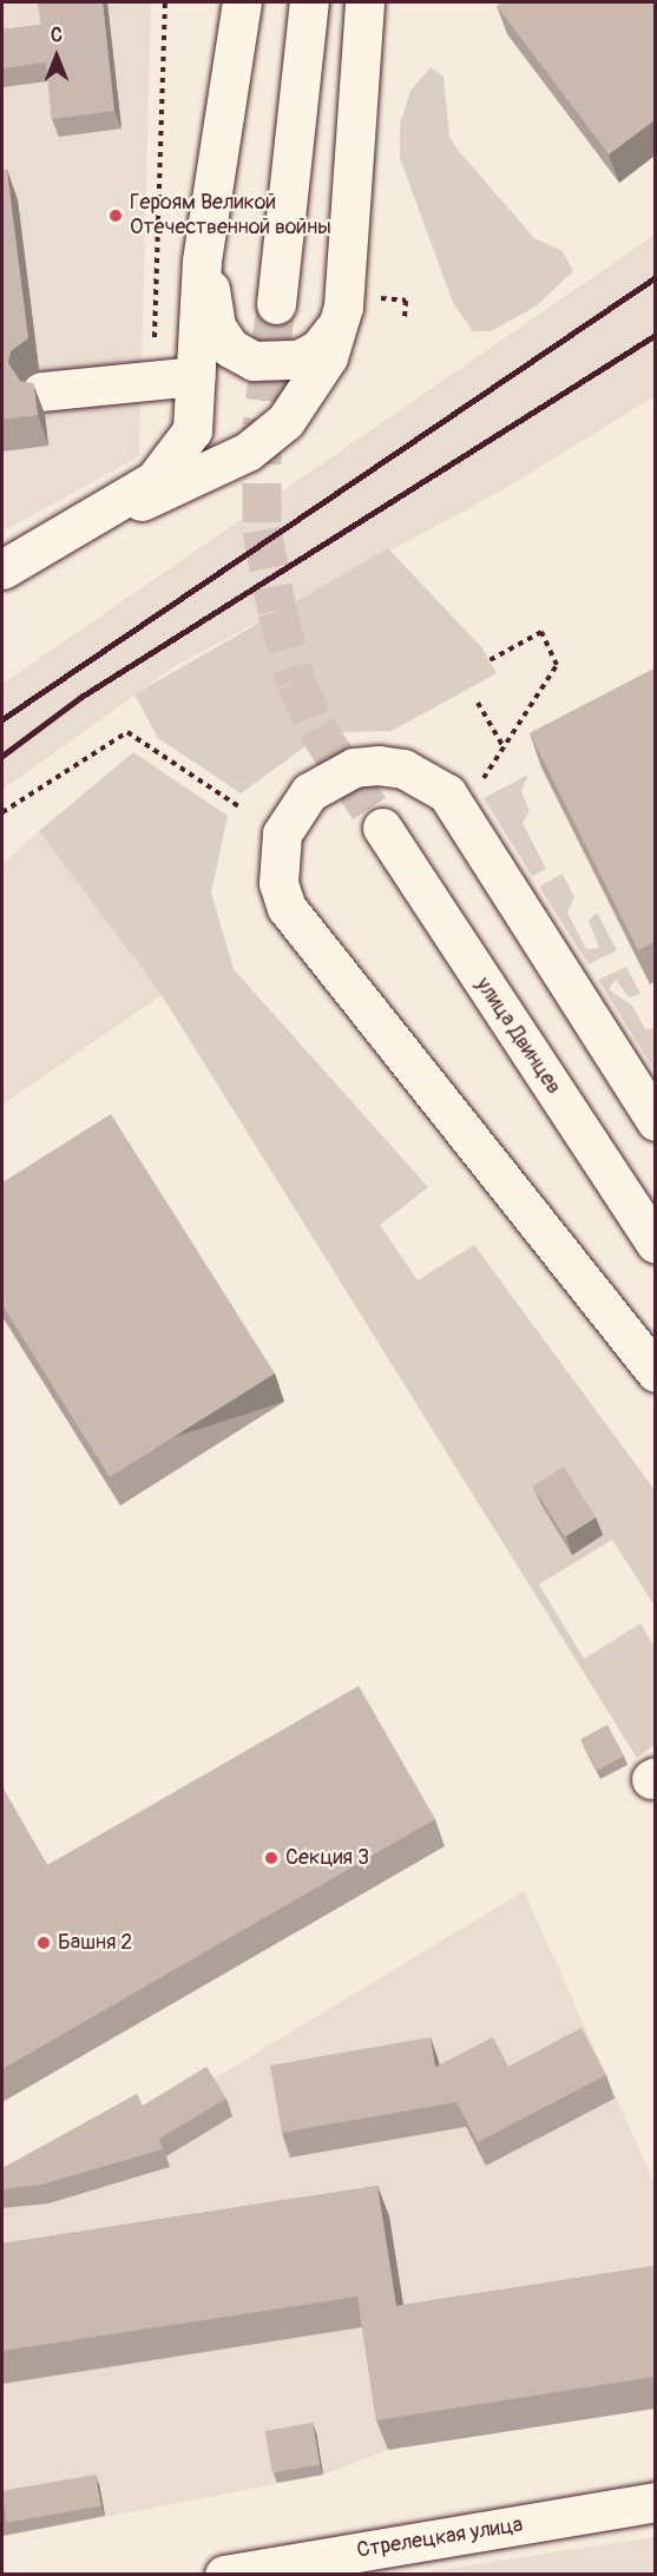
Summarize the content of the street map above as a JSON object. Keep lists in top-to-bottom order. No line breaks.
{"streets":{"street":["улица Двинцев","Стрелецкая улица"]},"places":["Героям Великой Отечественной войны","Секция 3","Башня 2"],"north":"top"}
